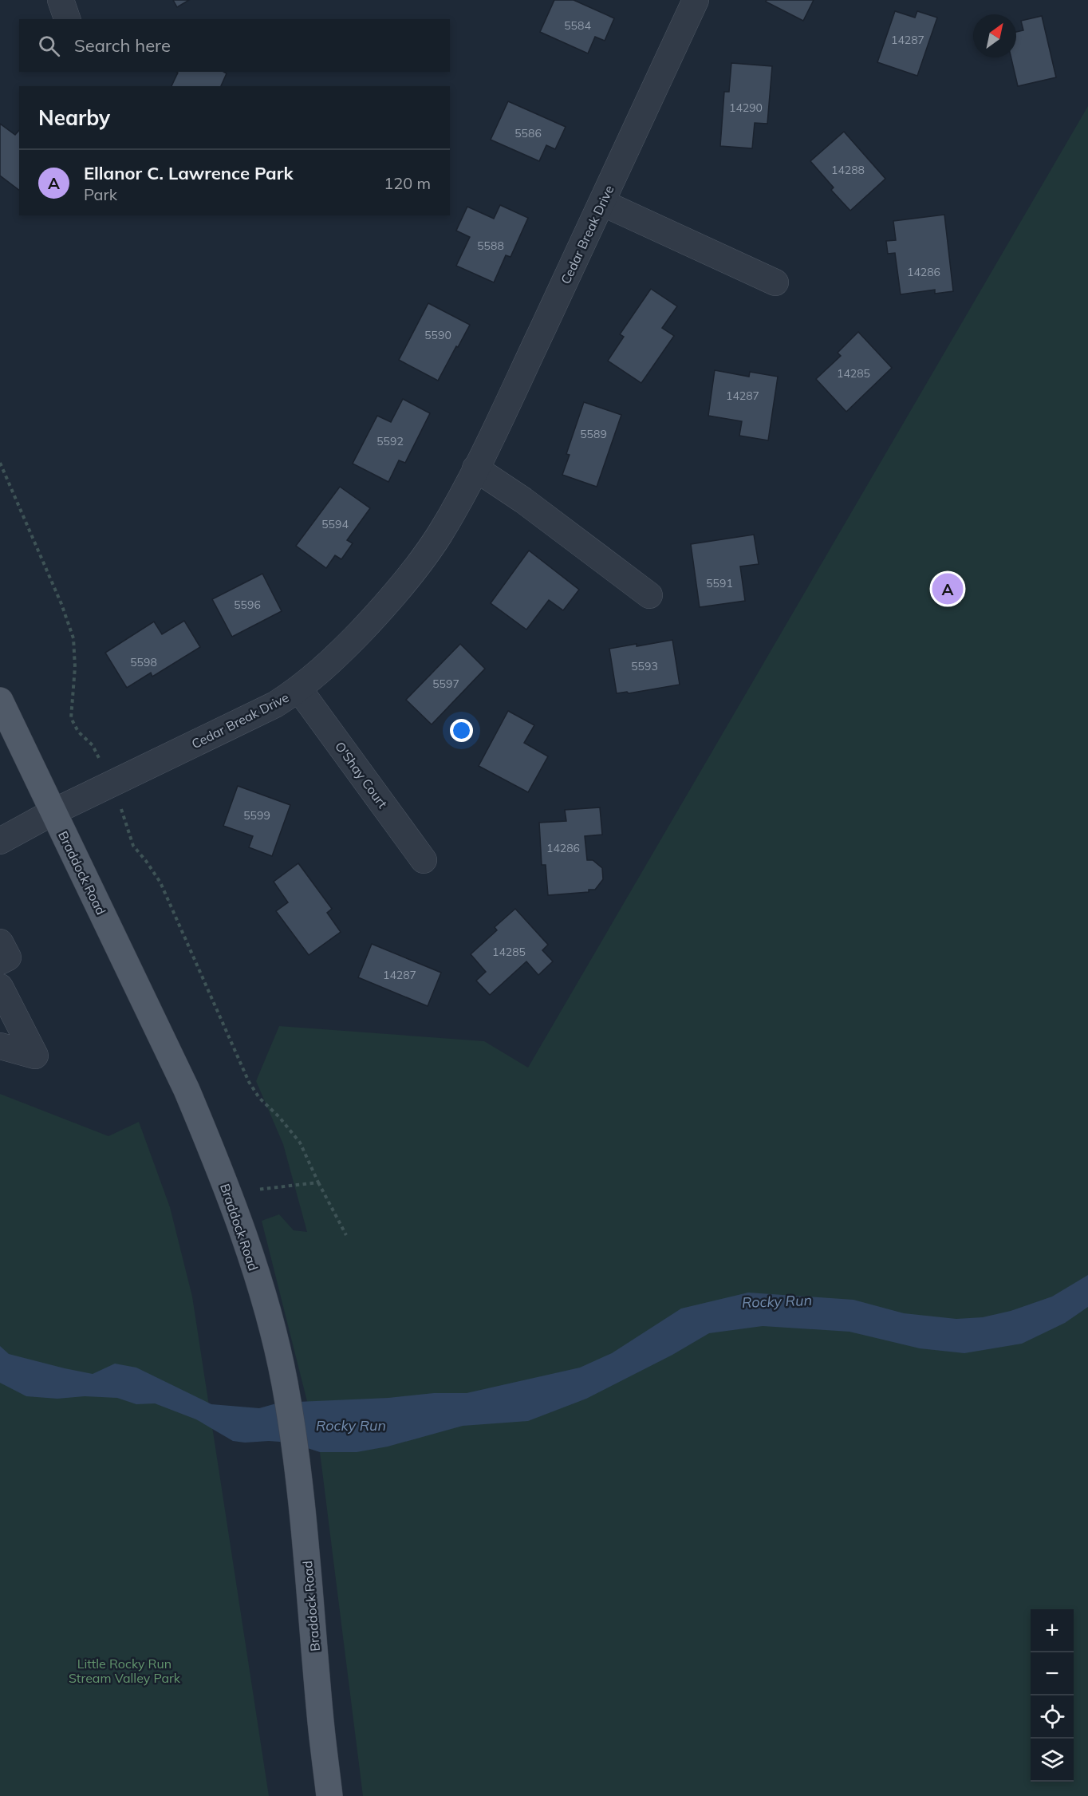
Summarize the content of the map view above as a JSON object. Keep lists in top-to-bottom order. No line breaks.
{"streets":{"main road":["Braddock Road"],"street":["Cedar Break Drive","O'Shay Court"]},"crossings":[["Cedar Break Drive","O'Shay Court"],["Cedar Break Drive","Braddock Road"]],"water":["Rocky Run"],"parks":["Little Rocky Run Stream Valley Park"],"house_numbers":["5584","14287","14290","5586","14288","5588","14286","5590","14285","14287","5589","5592","5594","5591","5596","5598","5593","5597","5599","14286","14285","14287"],"north":"top right","page":{"search":"Search here","heading":"Nearby","list":[{"mark":"A","name":"Ellanor C. Lawrence Park","note":"Park","value":"120 m"}],"pins":"A","map_buttons":["+","−"]}}
